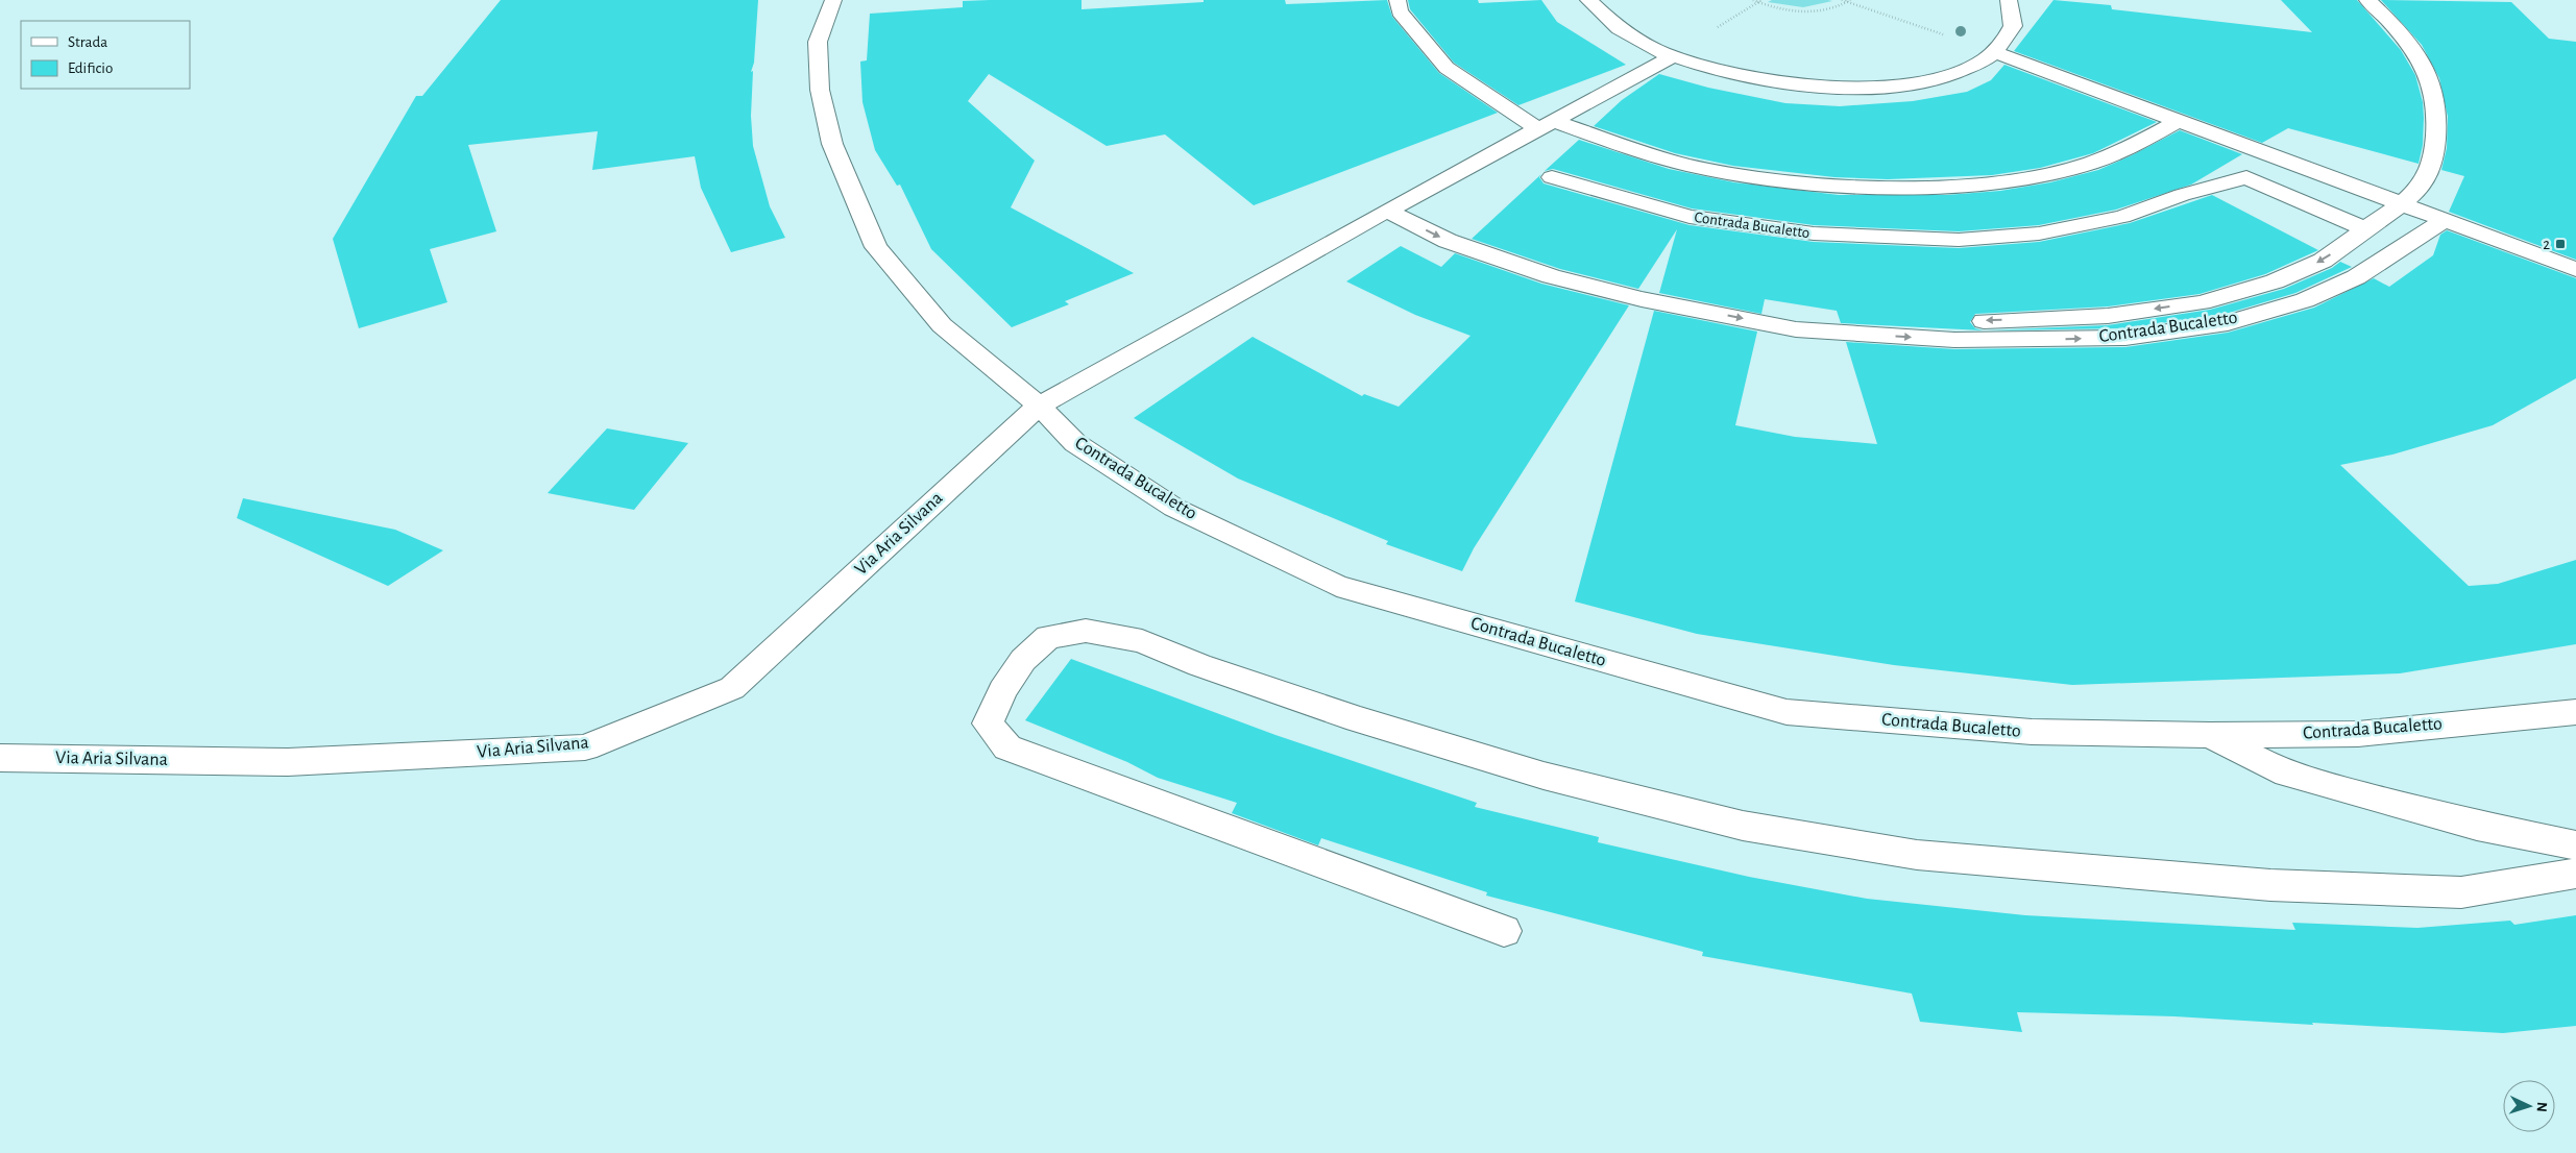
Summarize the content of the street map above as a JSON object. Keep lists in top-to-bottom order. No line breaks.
{"streets":{"street":["Contrada Bucaletto","Via Aria Silvana"]},"crossings":[["Contrada Bucaletto","Via Aria Silvana"]],"places":{"transit":["2"]},"legend":["Strada","Edificio"],"north":"right"}
